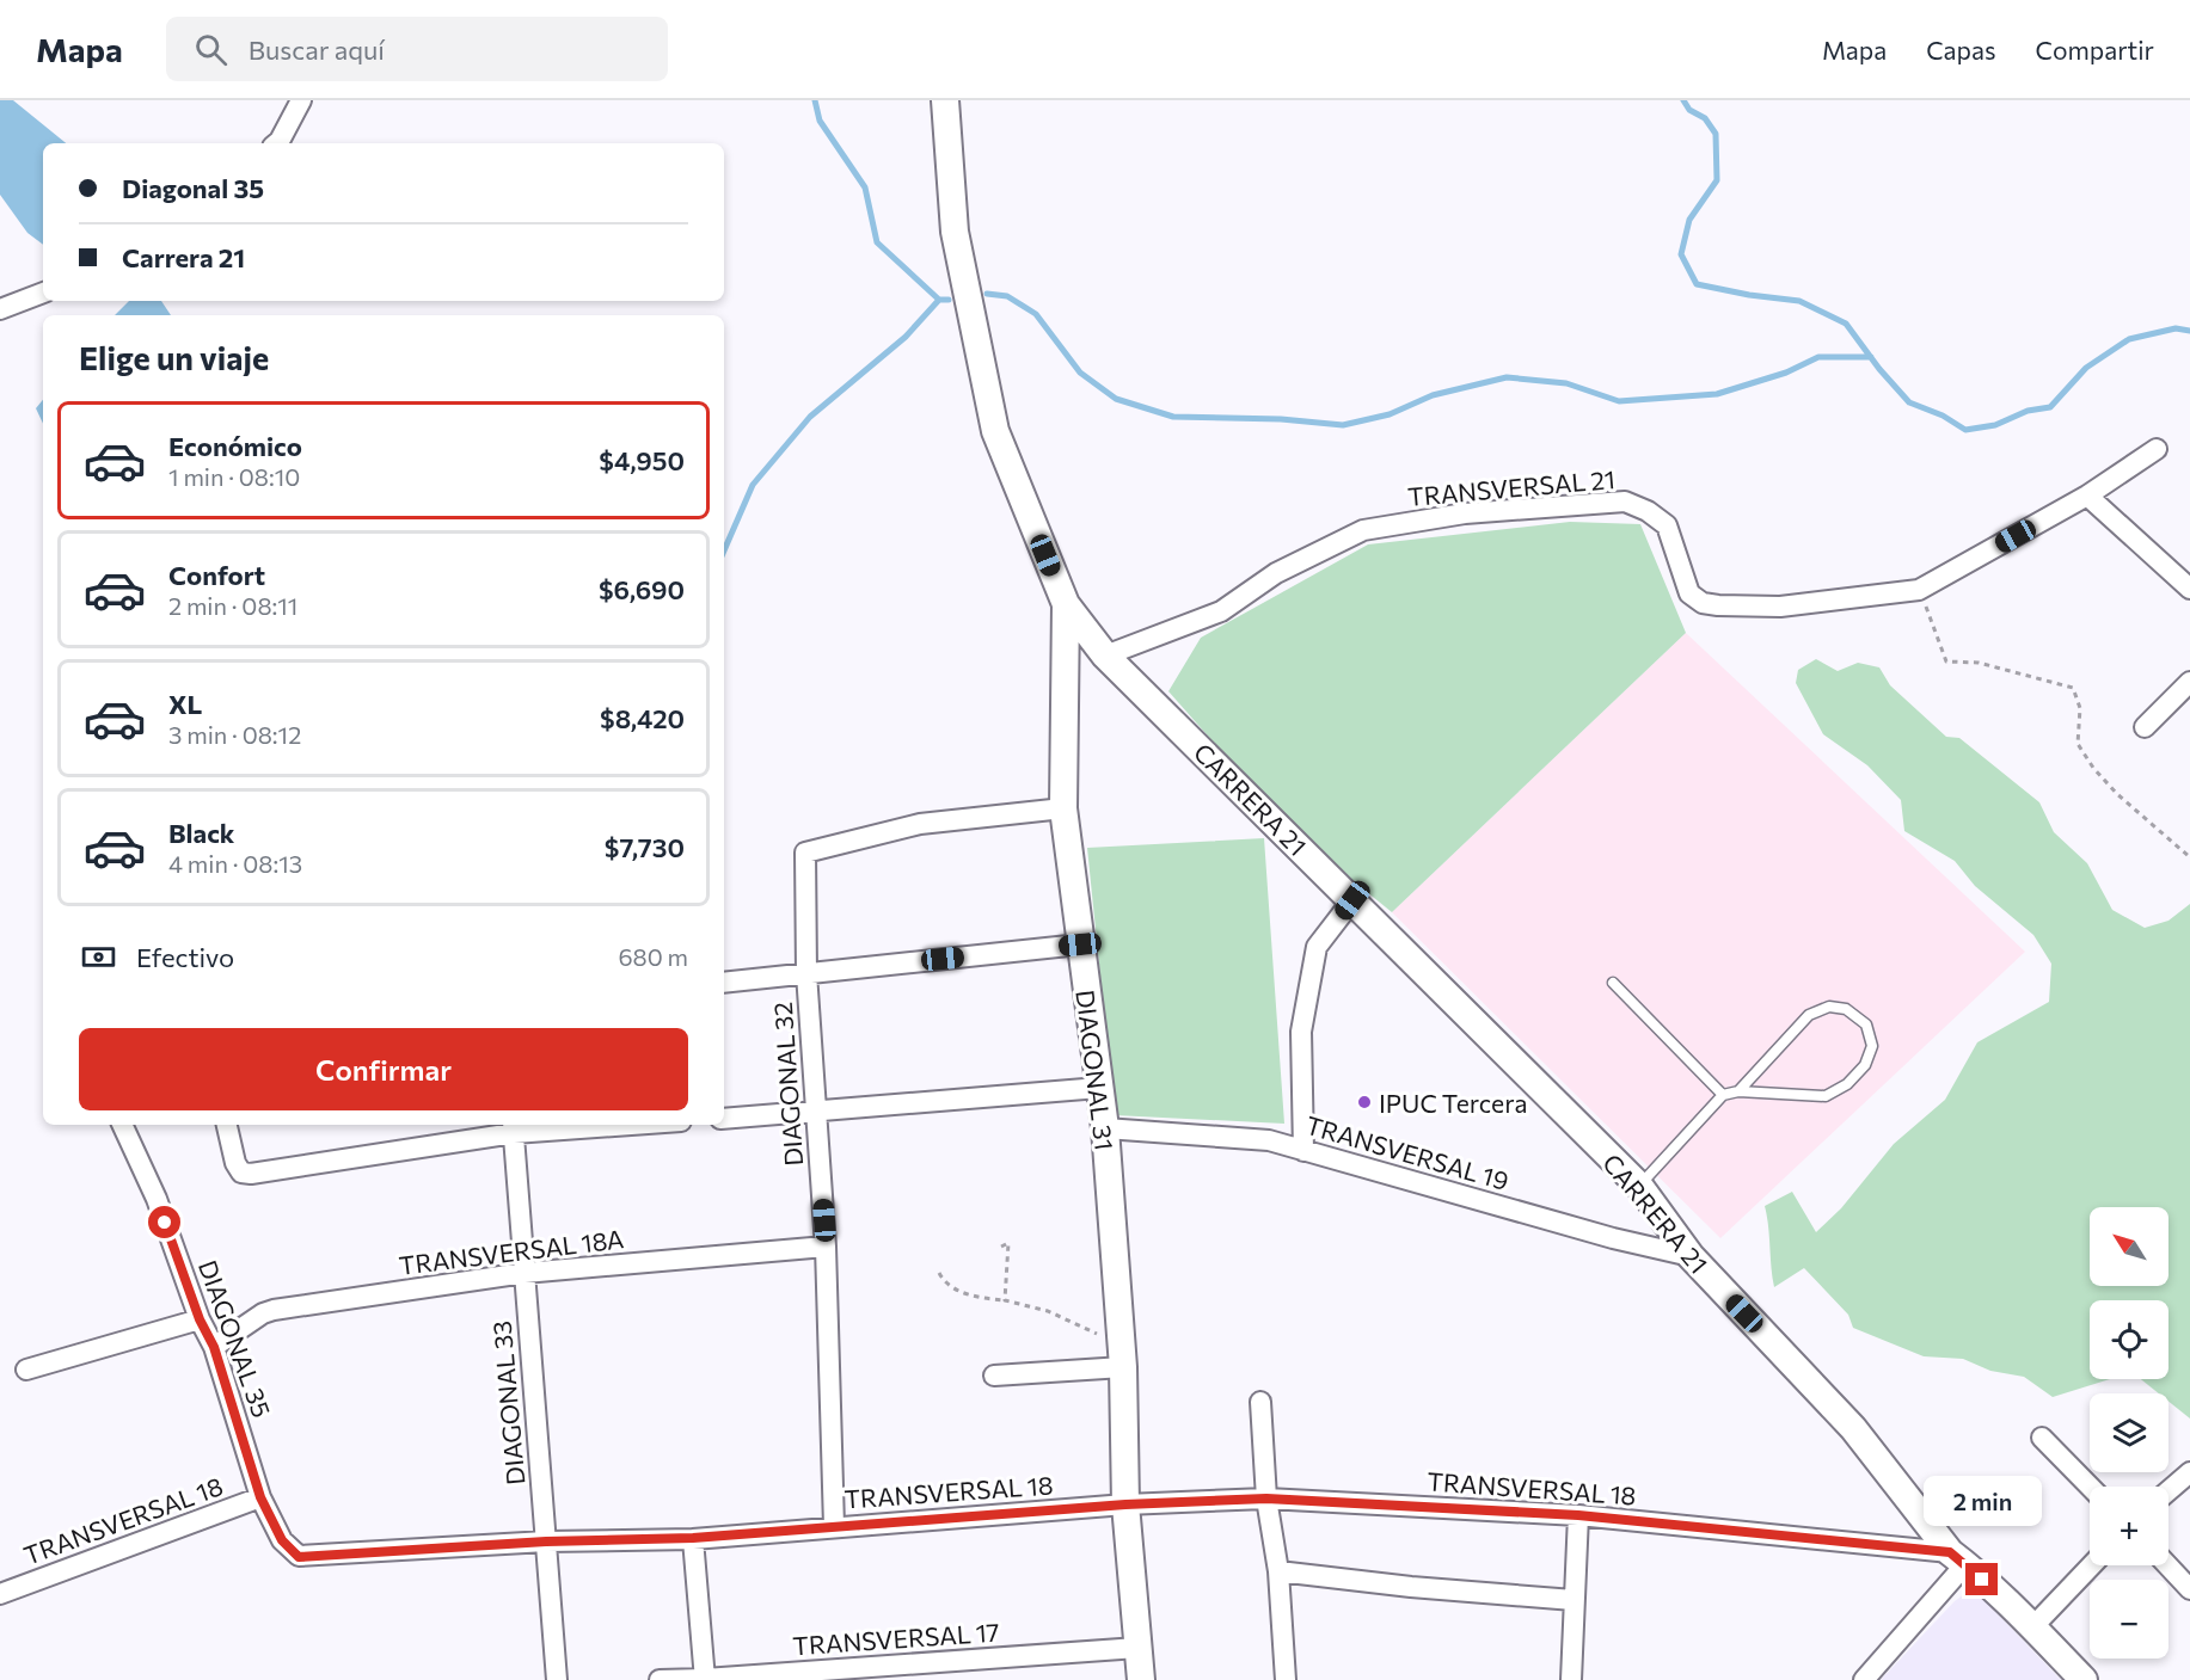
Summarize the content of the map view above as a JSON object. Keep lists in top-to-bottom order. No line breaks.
{"streets":{"street":["TRANSVERSAL 21","CARRERA 21","DIAGONAL 31","DIAGONAL 32","TRANSVERSAL 19","TRANSVERSAL 18A","DIAGONAL 35","DIAGONAL 33","TRANSVERSAL 18","TRANSVERSAL 17"]},"crossings":[["TRANSVERSAL 21","CARRERA 21"],["CARRERA 21","DIAGONAL 31"],["CARRERA 21","TRANSVERSAL 19"],["CARRERA 21","TRANSVERSAL 18"],["DIAGONAL 31","DIAGONAL 32"],["DIAGONAL 31","TRANSVERSAL 19"],["DIAGONAL 31","TRANSVERSAL 18"],["DIAGONAL 31","TRANSVERSAL 17"],["DIAGONAL 32","TRANSVERSAL 18A"],["DIAGONAL 32","TRANSVERSAL 18"],["TRANSVERSAL 18A","DIAGONAL 35"],["TRANSVERSAL 18A","DIAGONAL 33"],["DIAGONAL 35","TRANSVERSAL 18"],["DIAGONAL 33","TRANSVERSAL 18"]],"places":["IPUC Tercera"],"north":"top left","page":{"header":"Mapa","search":"Buscar aquí","nav":["Mapa","Capas","Compartir"],"banner":["Diagonal 35","Carrera 21"],"heading":"Elige un viaje","list":[{"name":"Económico","note":"1 min · 08:10","value":"$4,950"},{"name":"Confort","note":"2 min · 08:11","value":"$6,690"},{"name":"XL","note":"3 min · 08:12","value":"$8,420"},{"name":"Black","note":"4 min · 08:13","value":"$7,730"}],"pay":["Efectivo","680 m"],"buttons":"Confirmar","map_buttons":["+","−"],"bubble":"2 min"}}
